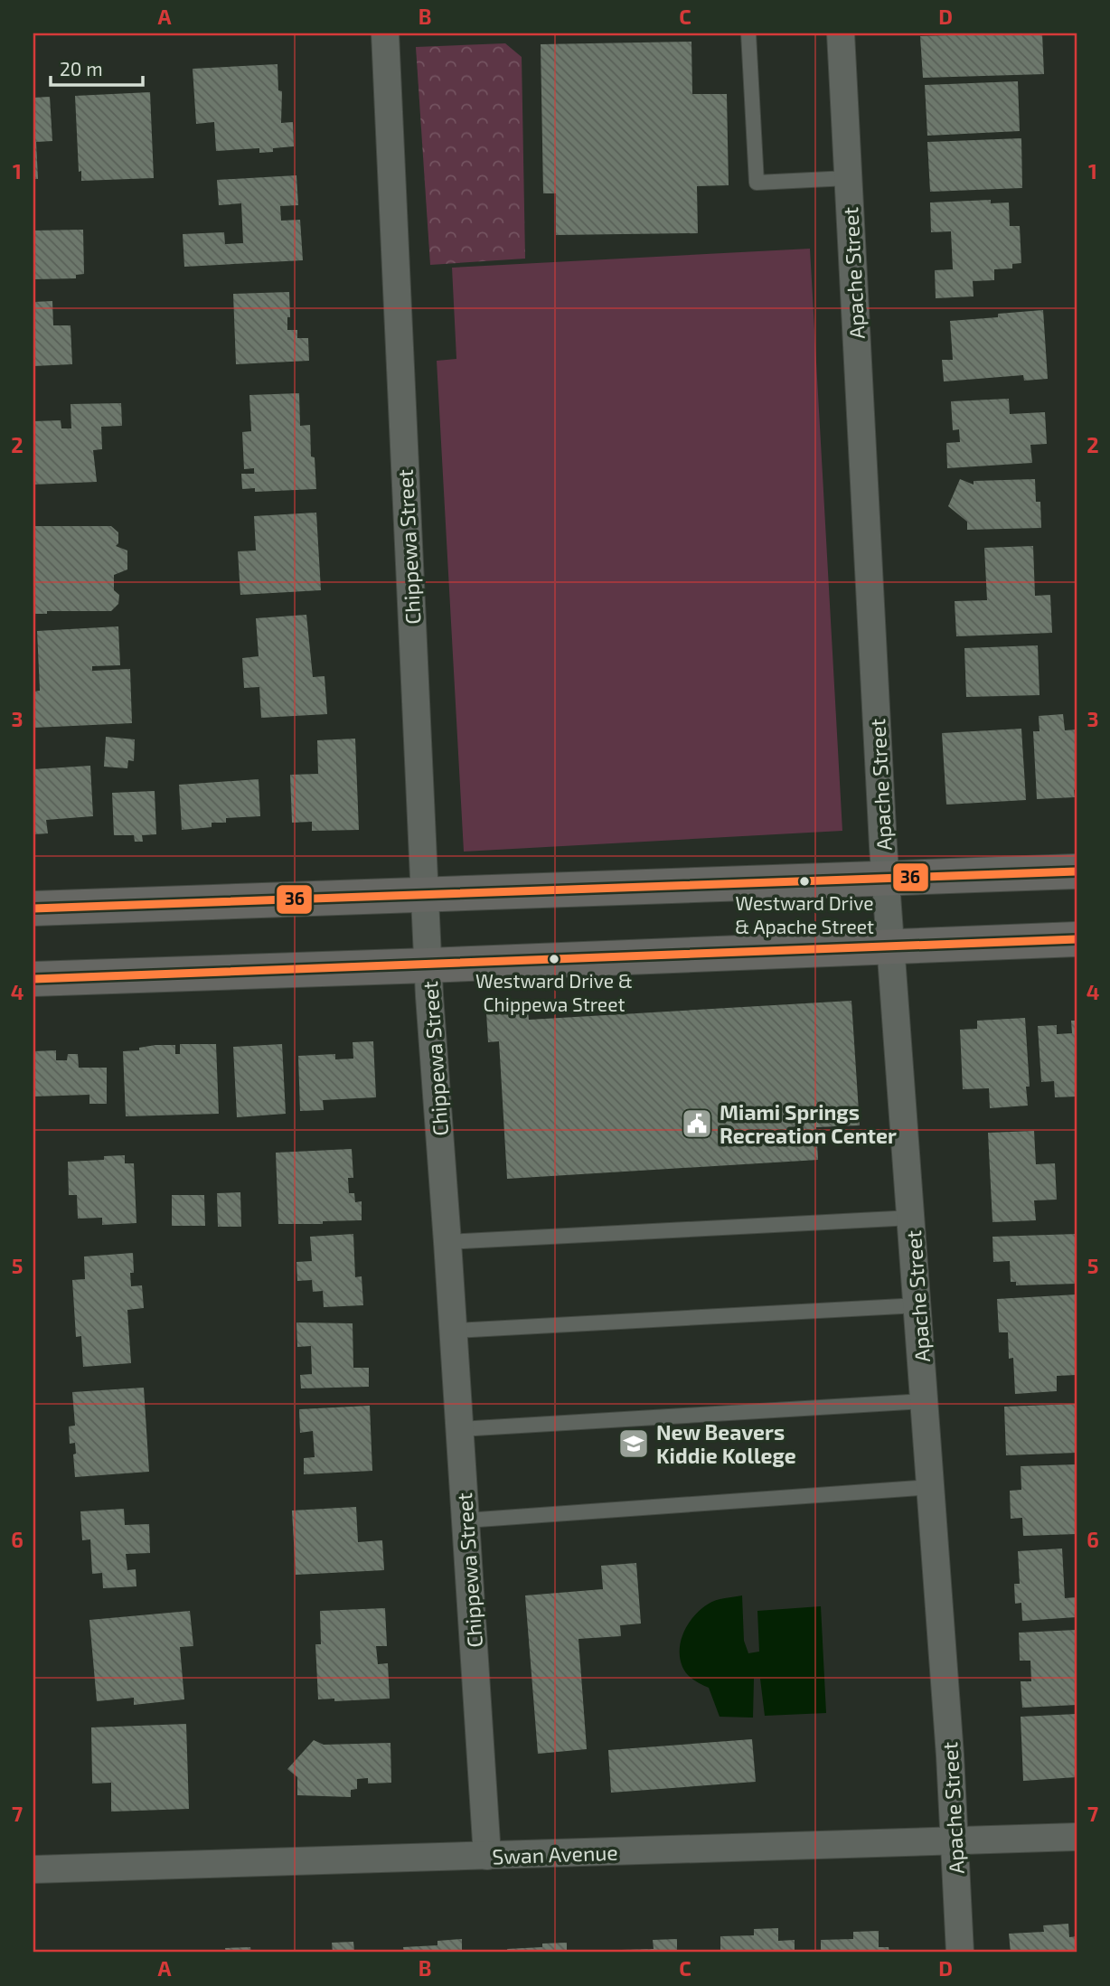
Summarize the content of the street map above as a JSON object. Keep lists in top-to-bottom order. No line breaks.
{"streets":{"street":["Apache Street","Chippewa Street","Swan Avenue"]},"crossings":[["Apache Street","Swan Avenue"],["Chippewa Street","Swan Avenue"]],"places":{"other":["Westward Drive & Apache Street","Westward Drive & Chippewa Street"],"public building":["Miami Springs Recreation Center"],"school or university":["New Beavers Kiddie Kollege"]},"lines":["transit line 36"],"scale_bar":"20 m","grid":{"columns":["A","B","C","D"],"rows":["1","2","3","4","5","6","7"]}}
